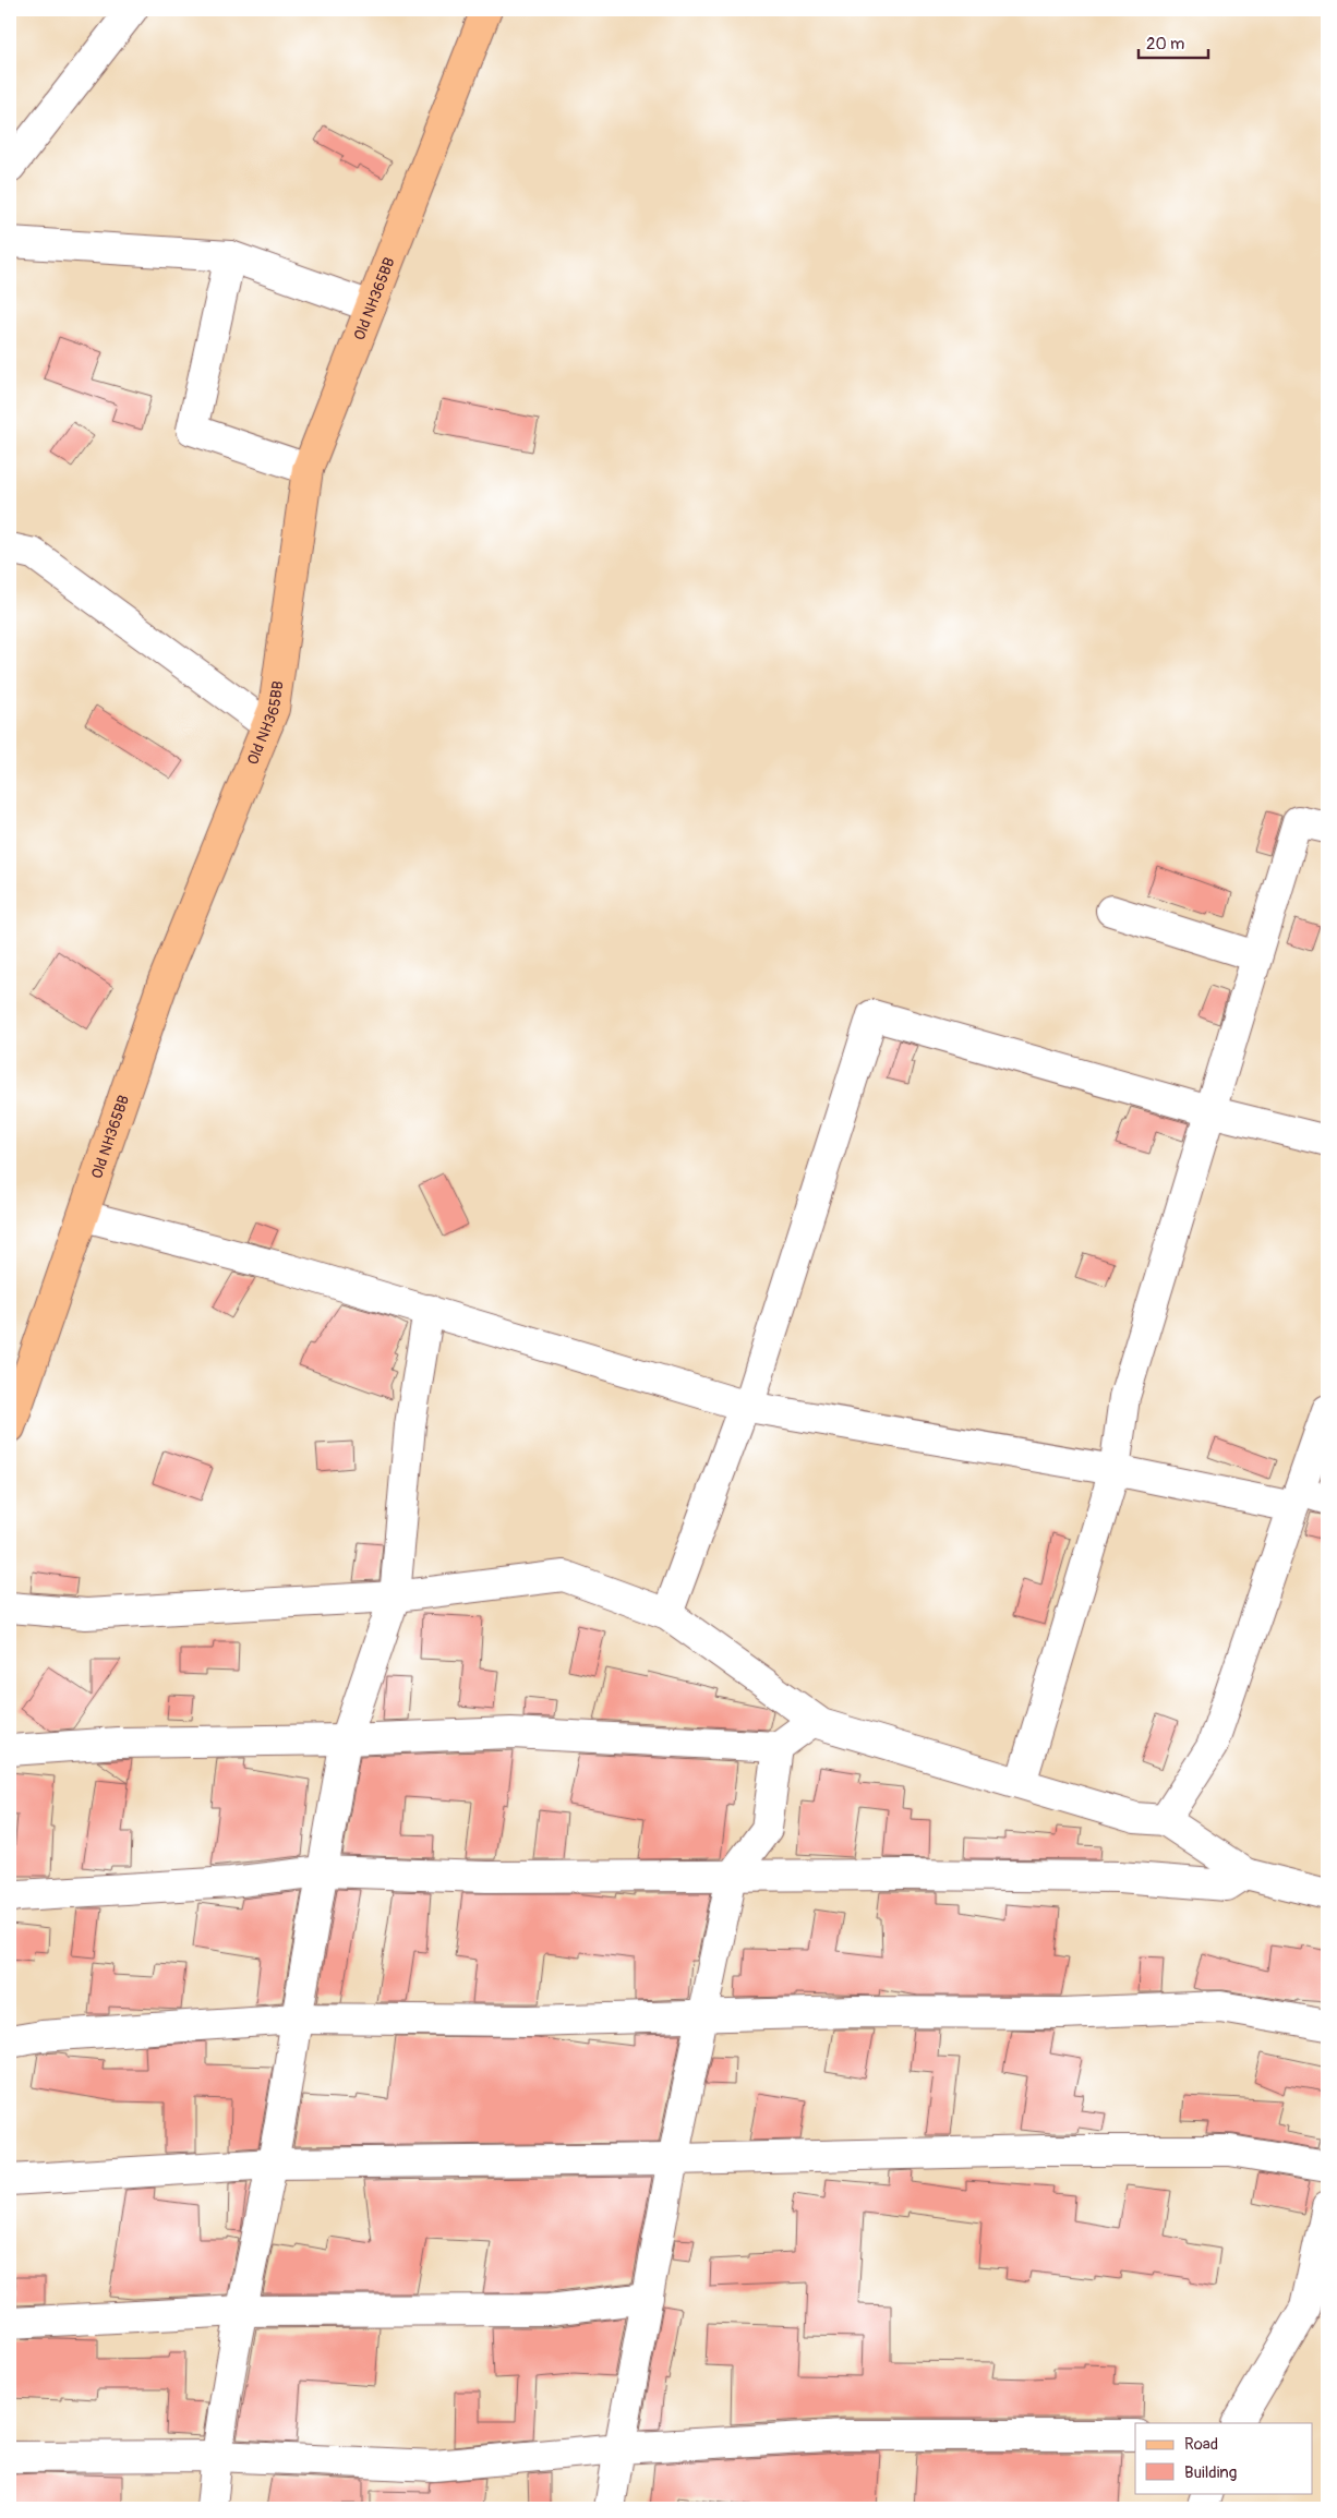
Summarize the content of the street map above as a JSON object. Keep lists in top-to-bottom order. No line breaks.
{"streets":{"main road":["Old NH365BB"]},"legend":["Road","Building"],"scale_bar":"20 m"}
